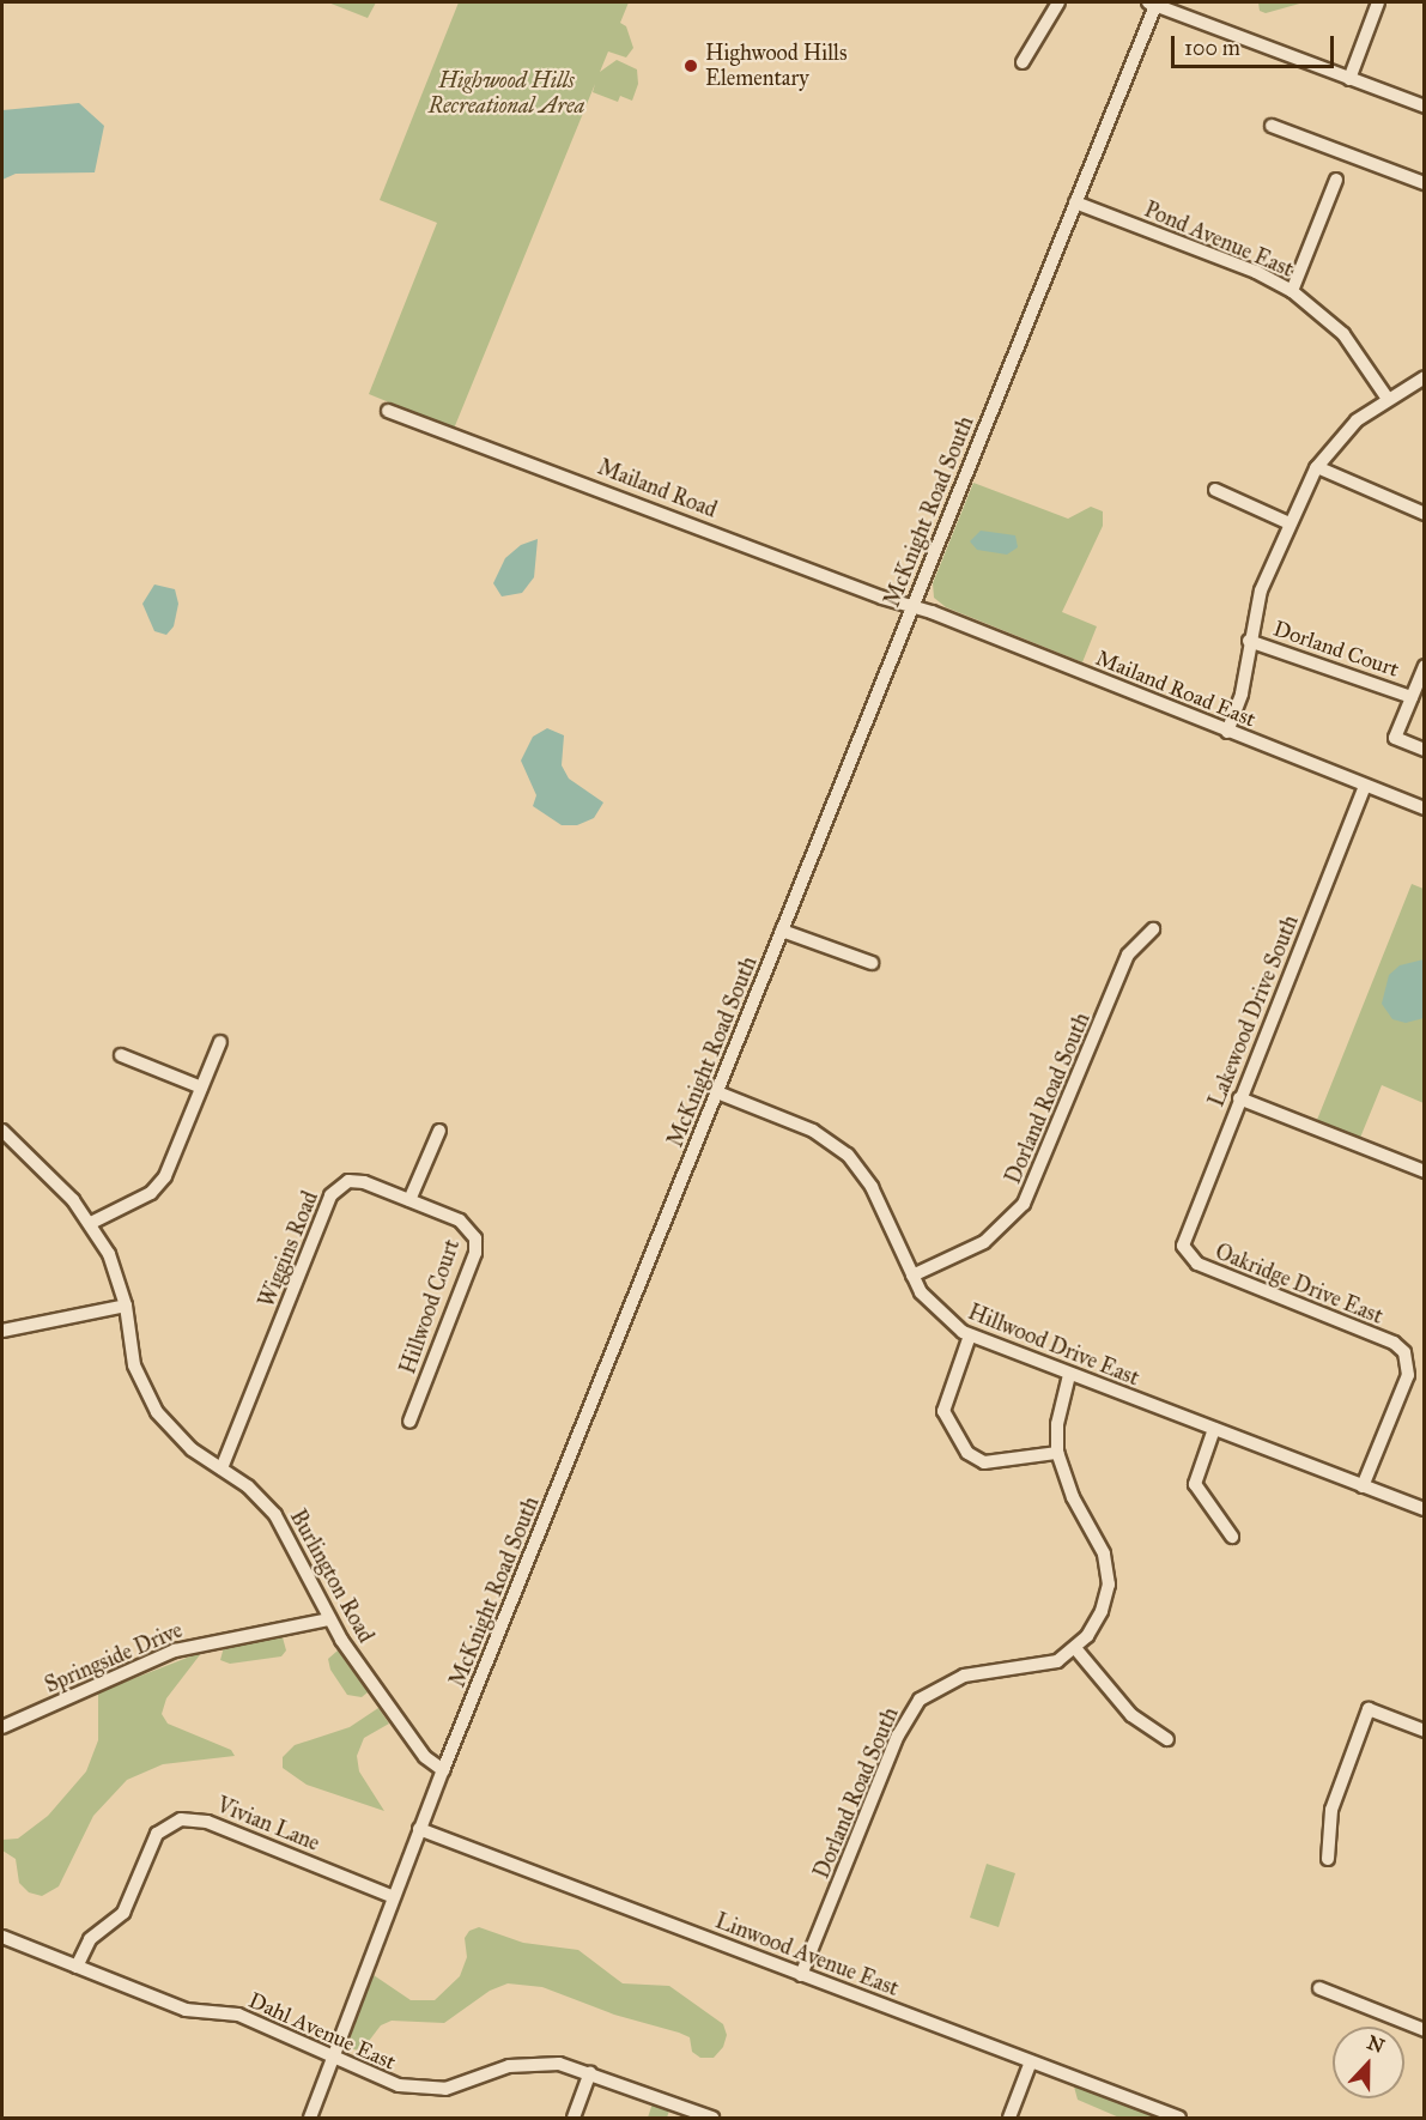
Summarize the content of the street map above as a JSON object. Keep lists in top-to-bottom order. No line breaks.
{"streets":{"street":["Pond Avenue East","Mailand Road","McKnight Road South","Dorland Court","Mailand Road East","Lakewood Drive South","Dorland Road South","Wiggins Road","Oakridge Drive East","Hillwood Court","Hillwood Drive East","Burlington Road","Springside Drive","Vivian Lane","Linwood Avenue East","Dahl Avenue East"]},"crossings":[["Pond Avenue East","McKnight Road South"],["Mailand Road","McKnight Road South"],["Mailand Road","Mailand Road East"],["McKnight Road South","Mailand Road East"],["McKnight Road South","Hillwood Drive East"],["McKnight Road South","Burlington Road"],["McKnight Road South","Vivian Lane"],["McKnight Road South","Linwood Avenue East"],["McKnight Road South","Dahl Avenue East"],["Mailand Road East","Lakewood Drive South"],["Lakewood Drive South","Oakridge Drive East"],["Dorland Road South","Hillwood Drive East"],["Dorland Road South","Linwood Avenue East"],["Wiggins Road","Hillwood Court"],["Wiggins Road","Burlington Road"],["Oakridge Drive East","Hillwood Drive East"],["Burlington Road","Springside Drive"],["Vivian Lane","Dahl Avenue East"]],"parks":["Highwood Hills Recreational Area"],"places":["Highwood Hills Elementary"],"scale_bar":"100 m","north":"top"}
